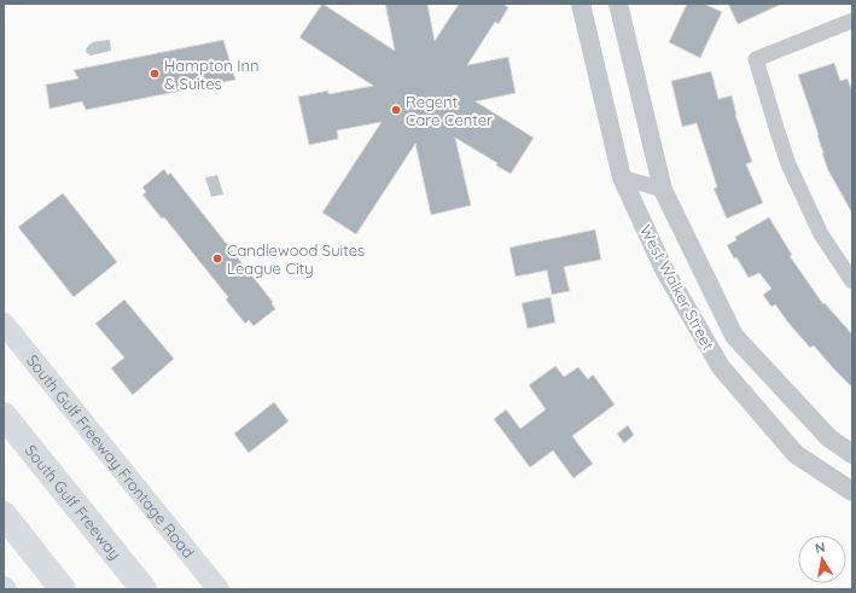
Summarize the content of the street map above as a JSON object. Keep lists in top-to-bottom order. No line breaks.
{"streets":{"highway":["South Gulf Freeway"],"main road":["South Gulf Freeway Frontage Road"],"street":["West Walker Street"]},"places":["Hampton Inn & Suites","Regent Care Center","Candlewood Suites League City"],"north":"top"}
